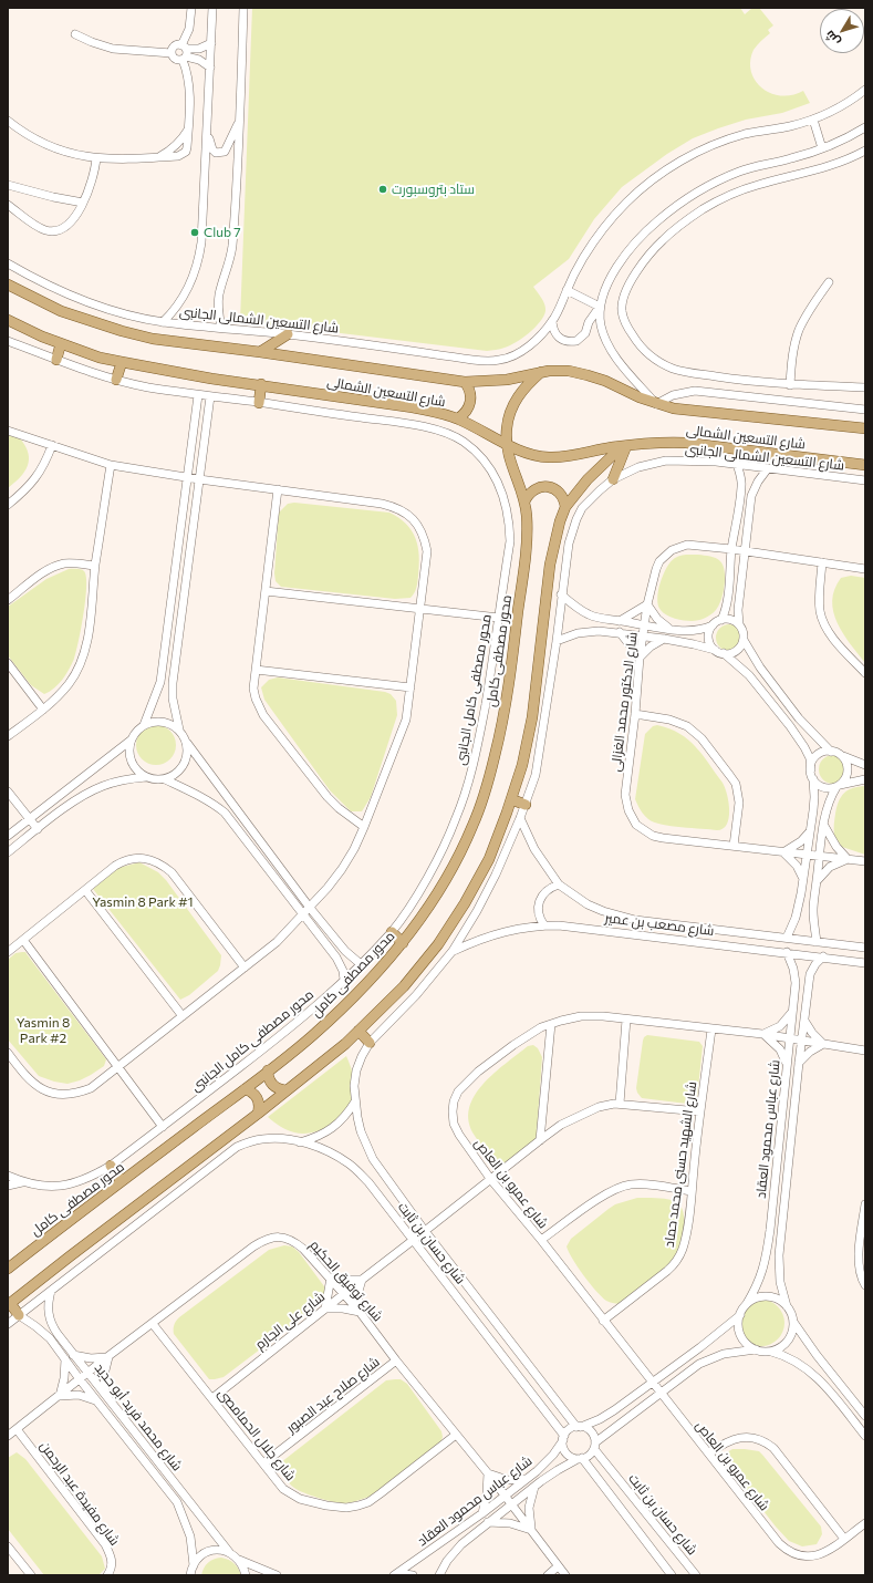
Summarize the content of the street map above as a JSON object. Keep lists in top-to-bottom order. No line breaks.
{"streets":{"main road":["شارع التسعين الشمالى","محور مصطفى كامل"],"street":["شارع التسعين الشمالى الجانبى","محور مصطفى كامل الجانبى","شارع الدكتور محمد الغزالى","شارع مصعب بن عمير","شارع عباس محمود العقاد","شارع الشهيد حسنى محمد حماد","شارع عمرو بن العاص","شارع حسان بن ثابت","شارع توفيق الحكيم","شارع على الجارم","شارع صلاح عبد الصبور","شارع محمد فريد أبو حديد","شارع جلال الحمامصى","شارع مفيدة عبد الرحمن"]},"crossings":[["شارع التسعين الشمالى","محور مصطفى كامل"],["شارع مصعب بن عمير","شارع عباس محمود العقاد"],["شارع عباس محمود العقاد","شارع عمرو بن العاص"],["شارع عباس محمود العقاد","شارع حسان بن ثابت"],["شارع عباس محمود العقاد","شارع توفيق الحكيم"],["شارع الشهيد حسنى محمد حماد","شارع عمرو بن العاص"],["شارع الشهيد حسنى محمد حماد","شارع على الجارم"],["شارع عمرو بن العاص","شارع على الجارم"],["شارع حسان بن ثابت","شارع على الجارم"],["شارع حسان بن ثابت","شارع محمد فريد أبو حديد"],["شارع توفيق الحكيم","شارع على الجارم"],["شارع توفيق الحكيم","شارع صلاح عبد الصبور"],["شارع توفيق الحكيم","شارع محمد فريد أبو حديد"],["شارع توفيق الحكيم","شارع جلال الحمامصى"],["شارع توفيق الحكيم","شارع مفيدة عبد الرحمن"],["شارع على الجارم","شارع جلال الحمامصى"],["شارع صلاح عبد الصبور","شارع جلال الحمامصى"]],"parks":["Yasmin 8 Park #1","Yasmin 8 Park #2"],"places":["ستاد بتروسبورت","Club 7"],"north":"bottom left"}
